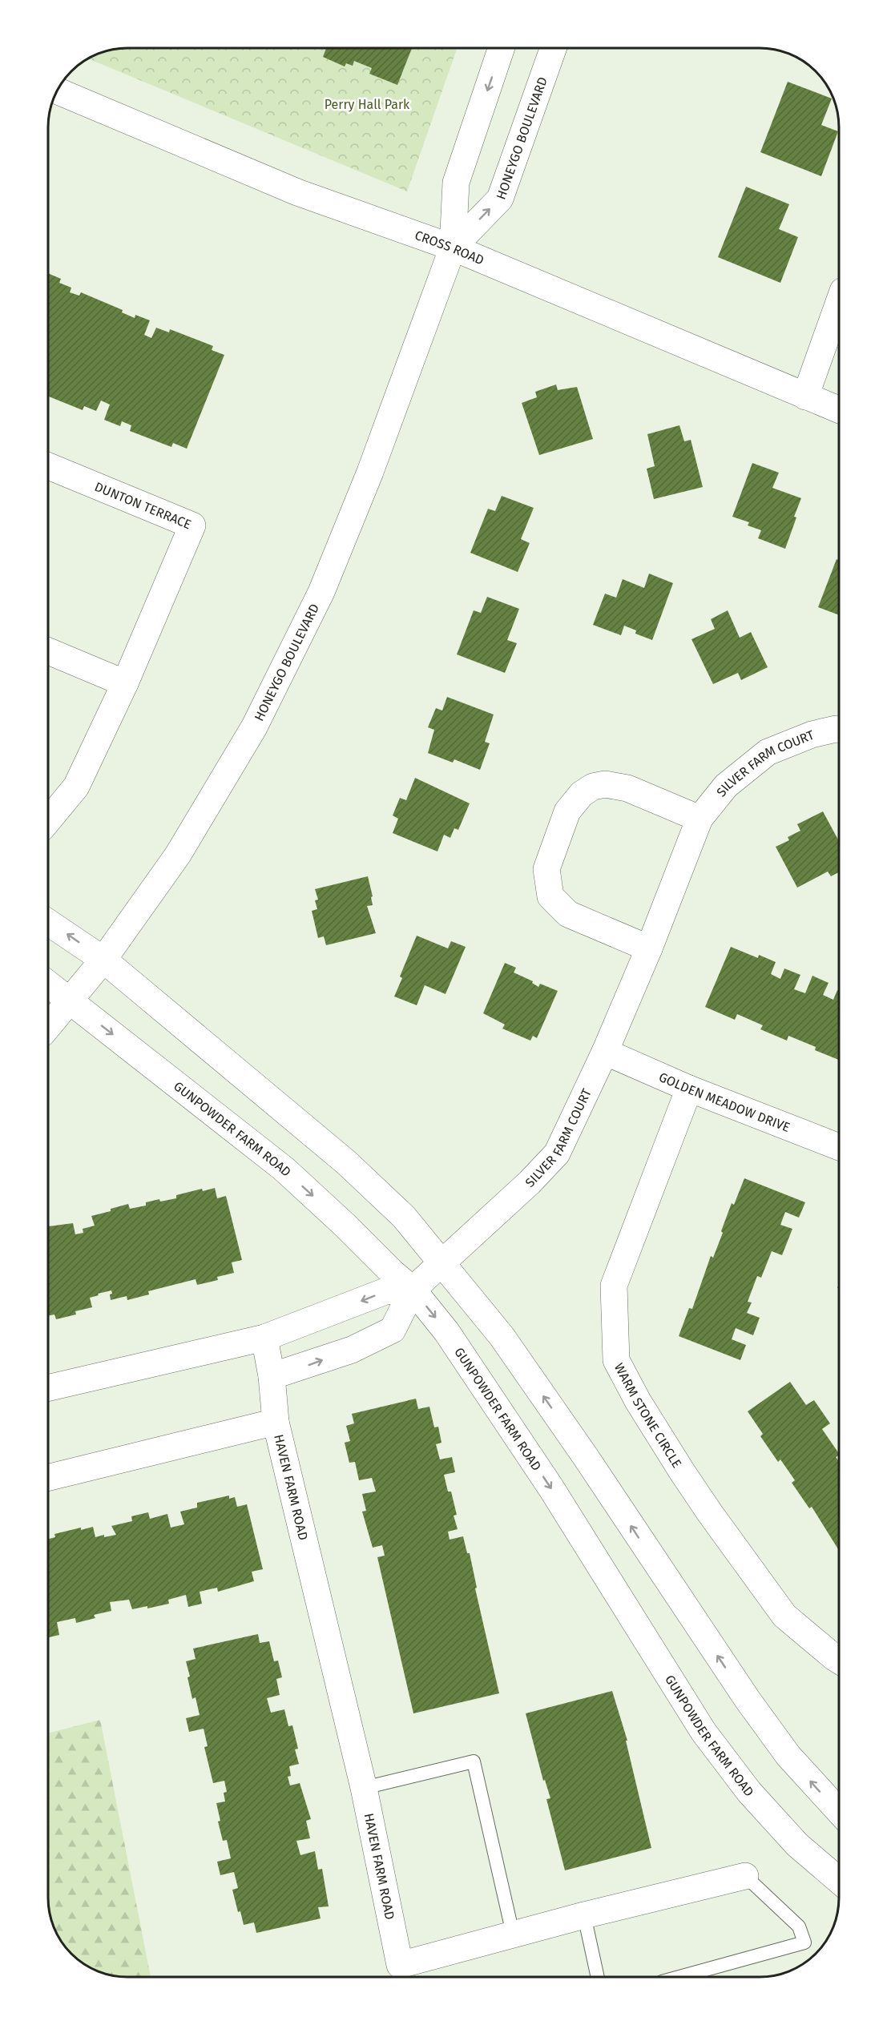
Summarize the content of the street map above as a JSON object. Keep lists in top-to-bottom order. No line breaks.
{"streets":{"street":["HONEYGO BOULEVARD","CROSS ROAD","DUNTON TERRACE","SILVER FARM COURT","GOLDEN MEADOW DRIVE","GUNPOWDER FARM ROAD","WARM STONE CIRCLE","HAVEN FARM ROAD"]},"crossings":[["HONEYGO BOULEVARD","CROSS ROAD"],["HONEYGO BOULEVARD","GUNPOWDER FARM ROAD"],["SILVER FARM COURT","GOLDEN MEADOW DRIVE"],["SILVER FARM COURT","GUNPOWDER FARM ROAD"],["GOLDEN MEADOW DRIVE","WARM STONE CIRCLE"]],"parks":["Perry Hall Park"]}
